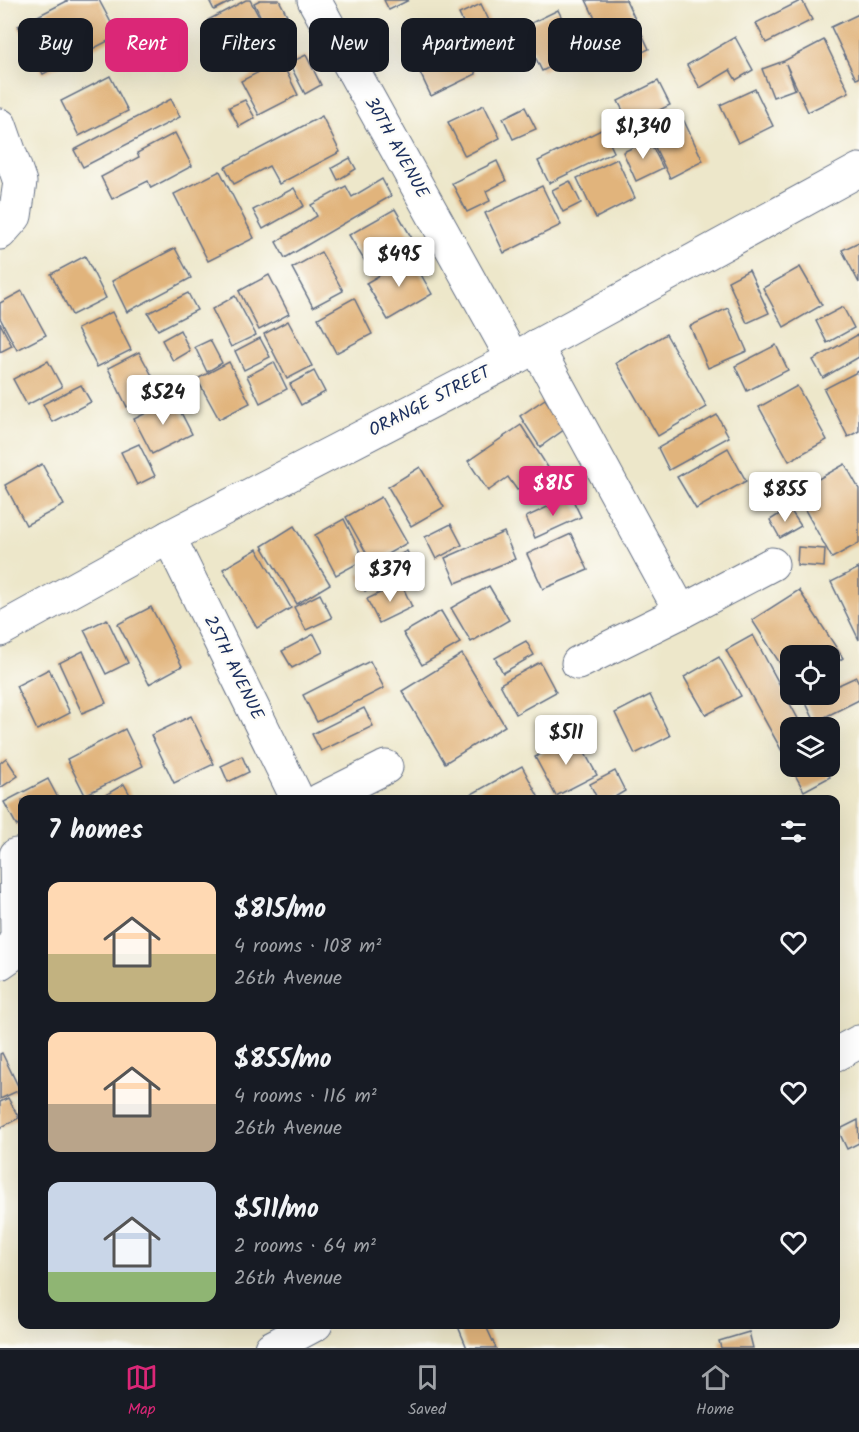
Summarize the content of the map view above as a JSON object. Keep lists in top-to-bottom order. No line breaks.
{"streets":{"street":["30TH AVENUE","ORANGE STREET","25TH AVENUE"]},"crossings":[["30TH AVENUE","ORANGE STREET"],["ORANGE STREET","25TH AVENUE"]],"page":{"chip":["Buy","Rent","Filters","New","Apartment","House"],"price":["$1,340","$495","$524","$815","$855","$379","$511"],"heading":"7 homes","list":[{"name":"$815/mo","note":"4 rooms · 108 m² · 26th Avenue"},{"name":"$855/mo","note":"4 rooms · 116 m² · 26th Avenue"},{"name":"$511/mo","note":"2 rooms · 64 m² · 26th Avenue"}],"tabs":["Map","Saved","Home"]}}
